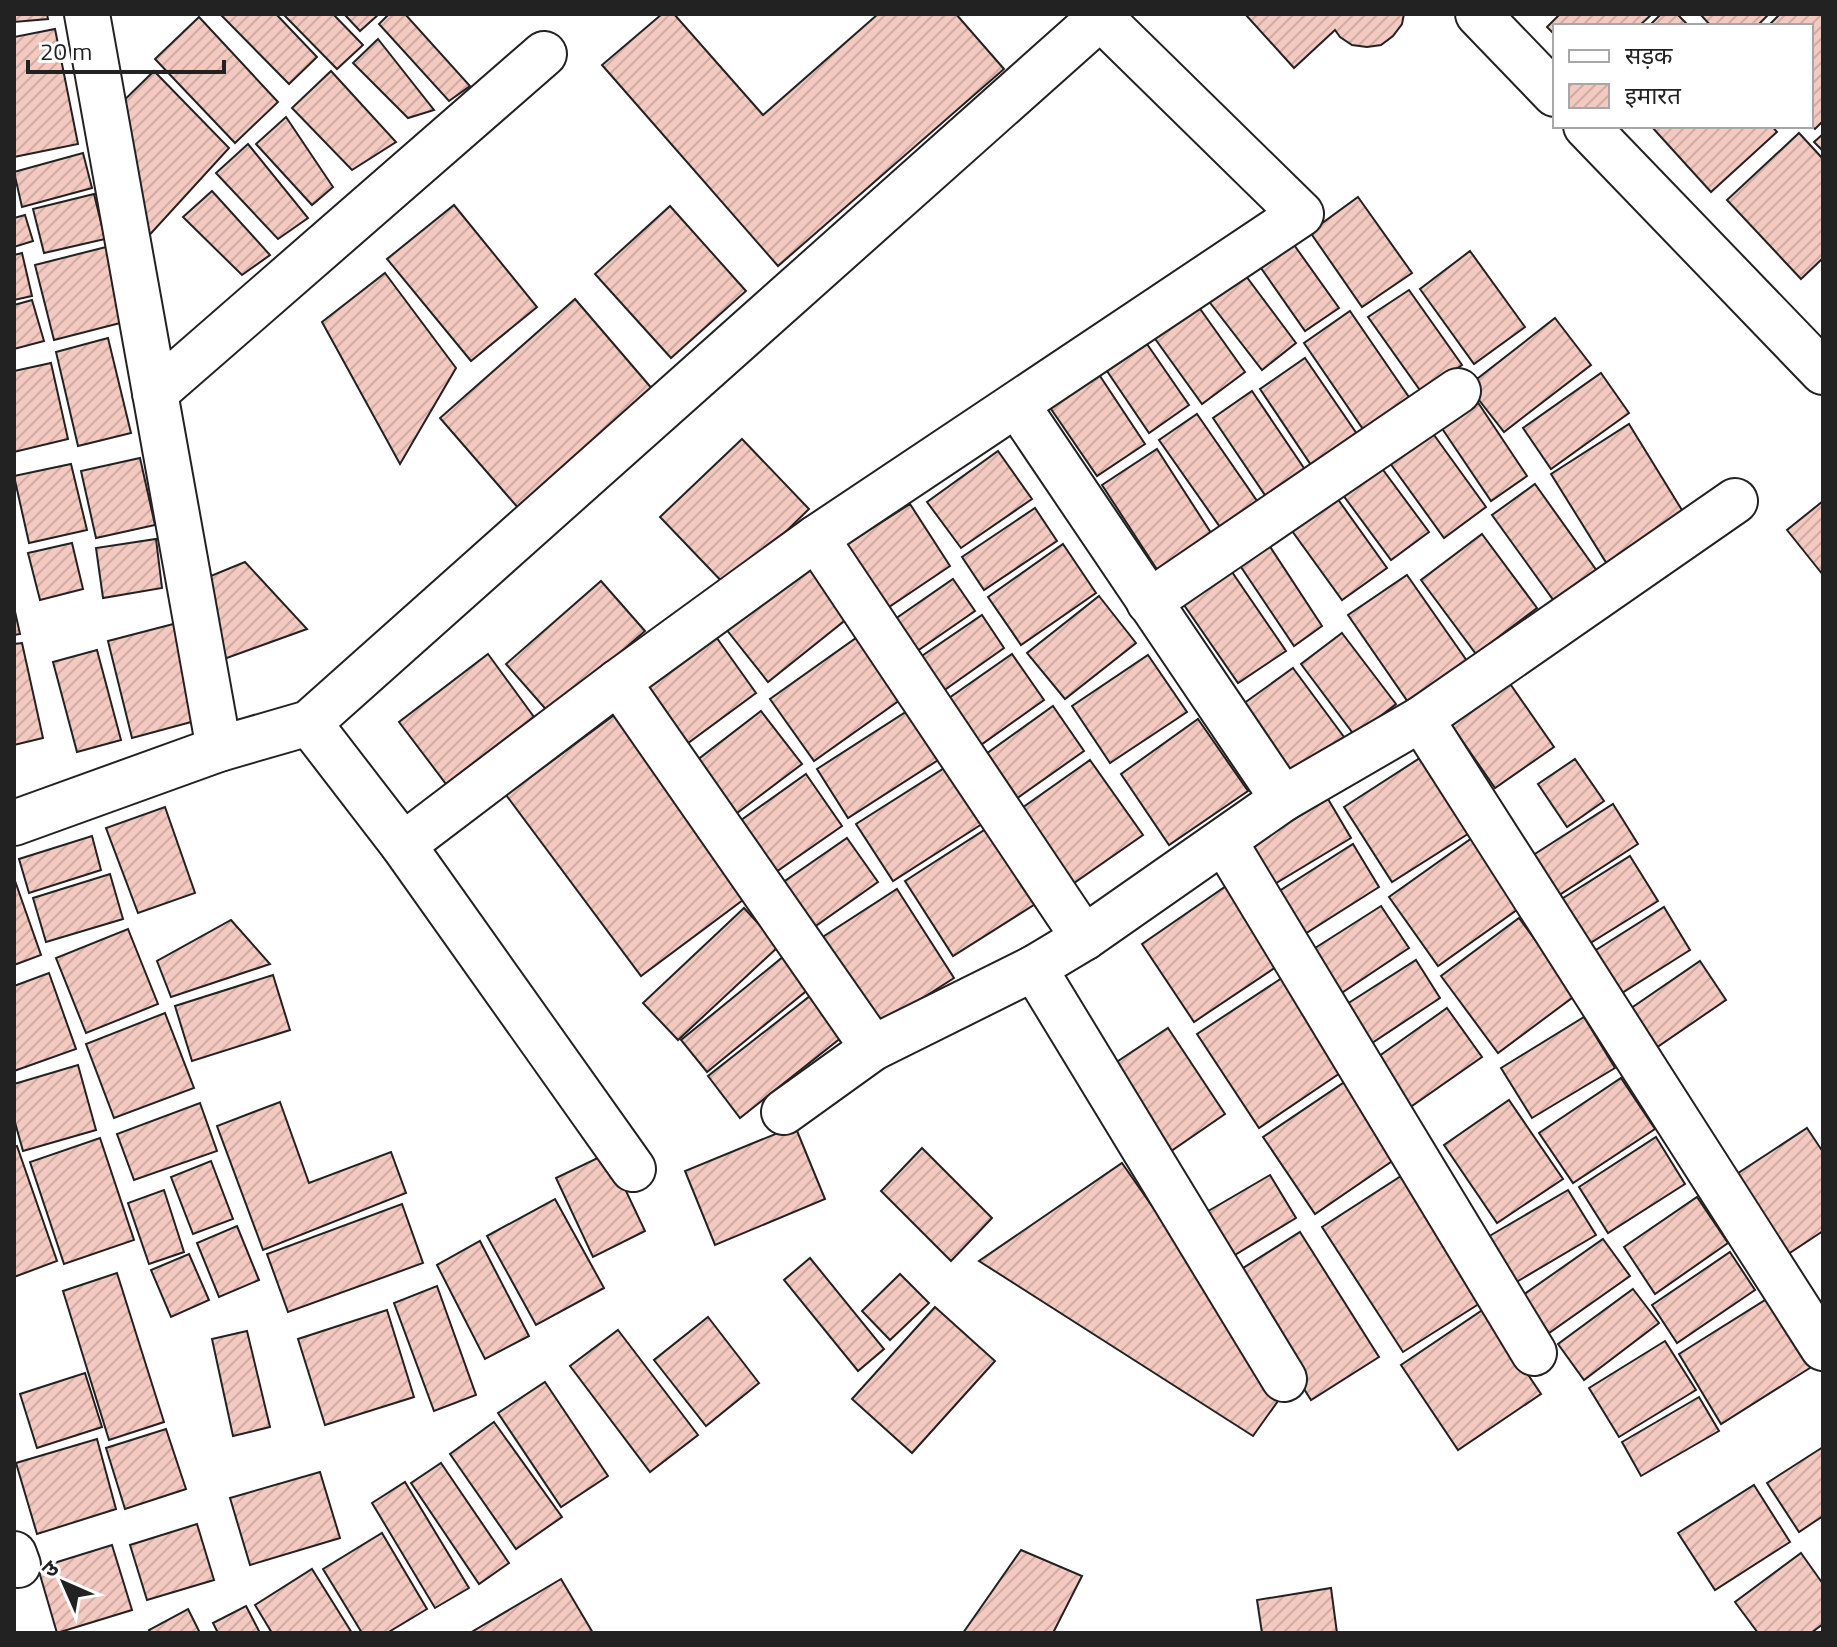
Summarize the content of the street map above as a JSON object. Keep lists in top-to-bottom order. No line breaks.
{"legend":["सड़क","इमारत"],"scale_bar":"20 m","north":"top left"}
